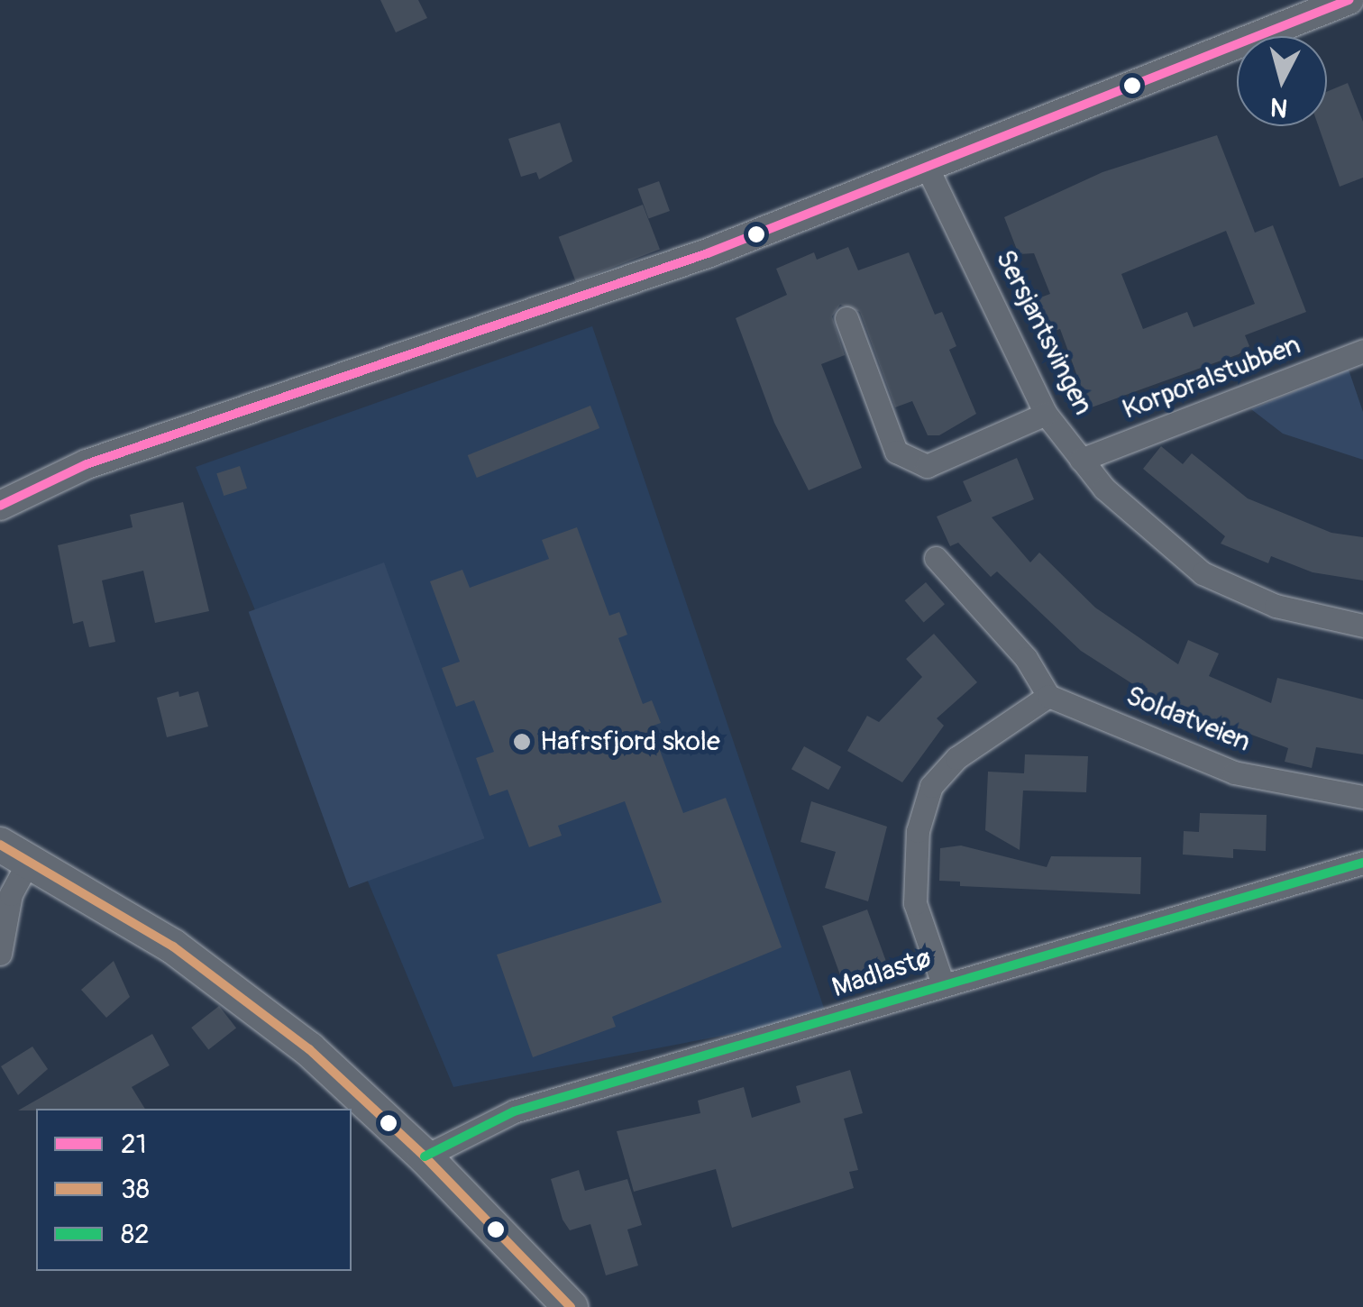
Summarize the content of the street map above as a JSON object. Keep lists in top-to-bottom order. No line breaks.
{"streets":{"street":["Sersjantsvingen","Korporalstubben","Soldatveien","Madlastø"]},"crossings":[["Sersjantsvingen","Korporalstubben"]],"places":["Hafrsfjord skole"],"lines":["transit line 21","transit line 38","transit line 82"],"legend":["21","38","82"],"north":"bottom"}
